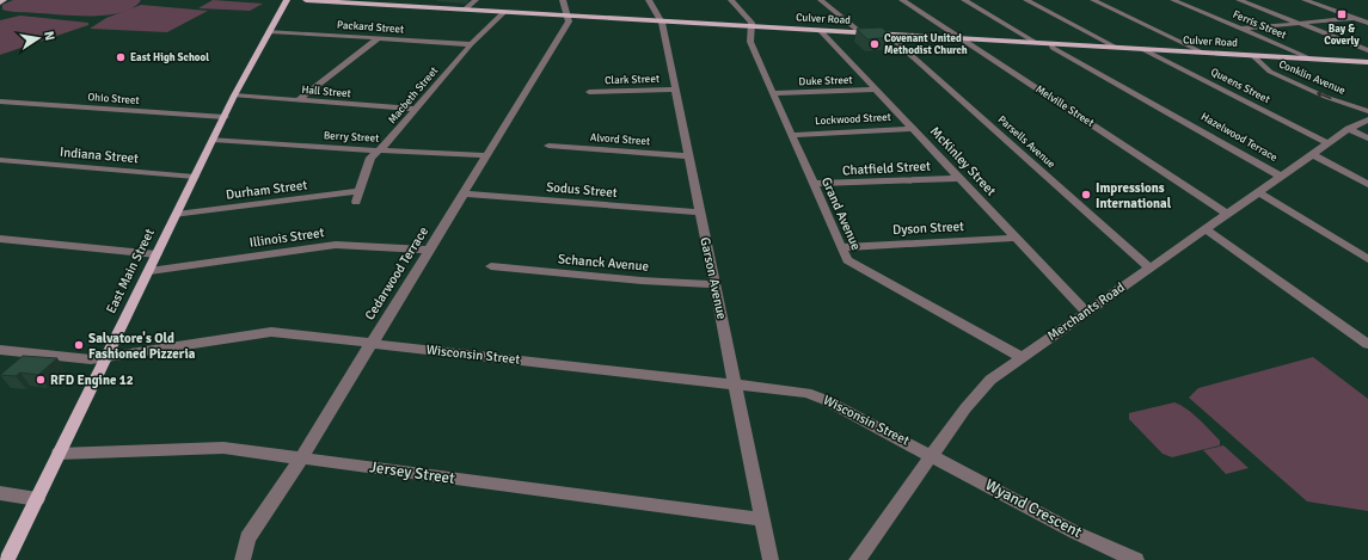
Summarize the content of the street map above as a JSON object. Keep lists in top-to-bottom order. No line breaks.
{"streets":{"main road":["Culver Road","East Main Street"],"street":["Ferris Street","Packard Street","Conklin Avenue","Clark Street","Duke Street","Queens Street","Hall Street","Macbeth Street","Ohio Street","Melville Street","Lockwood Street","Berry Street","Hazelwood Terrace","Alvord Street","Parsells Avenue","Indiana Street","McKinley Street","Chatfield Street","Durham Street","Sodus Street","Grand Avenue","Dyson Street","Illinois Street","Schanck Avenue","Cedarwood Terrace","Garson Avenue","Merchants Road","Wisconsin Street","Jersey Street","Wyand Crescent"]},"crossings":[["Culver Road","Ferris Street"],["Culver Road","Conklin Avenue"],["Culver Road","Queens Street"],["Culver Road","Macbeth Street"],["Culver Road","Melville Street"],["Culver Road","Hazelwood Terrace"],["Culver Road","Parsells Avenue"],["Culver Road","McKinley Street"],["Culver Road","Grand Avenue"],["Culver Road","Cedarwood Terrace"],["Culver Road","Garson Avenue"],["Packard Street","Macbeth Street"],["Packard Street","East Main Street"],["Clark Street","Garson Avenue"],["Duke Street","McKinley Street"],["Duke Street","Grand Avenue"],["Queens Street","Merchants Road"],["Hall Street","Macbeth Street"],["Hall Street","East Main Street"],["Macbeth Street","Berry Street"],["Macbeth Street","Durham Street"],["Ohio Street","East Main Street"],["Melville Street","Merchants Road"],["Lockwood Street","McKinley Street"],["Lockwood Street","Grand Avenue"],["Berry Street","East Main Street"],["Berry Street","Cedarwood Terrace"],["Hazelwood Terrace","Merchants Road"],["Alvord Street","Garson Avenue"],["Parsells Avenue","Merchants Road"],["Indiana Street","East Main Street"],["McKinley Street","Chatfield Street"],["McKinley Street","Dyson Street"],["McKinley Street","Merchants Road"],["Chatfield Street","Grand Avenue"],["Durham Street","East Main Street"],["Sodus Street","Cedarwood Terrace"],["Sodus Street","Garson Avenue"],["Grand Avenue","Dyson Street"],["Grand Avenue","Merchants Road"],["Illinois Street","East Main Street"],["Illinois Street","Cedarwood Terrace"],["Schanck Avenue","Garson Avenue"],["East Main Street","Wisconsin Street"],["East Main Street","Jersey Street"],["Cedarwood Terrace","Wisconsin Street"],["Cedarwood Terrace","Jersey Street"],["Garson Avenue","Wisconsin Street"],["Garson Avenue","Jersey Street"],["Merchants Road","Wisconsin Street"],["Merchants Road","Wyand Crescent"],["Wisconsin Street","Wyand Crescent"]],"places":{"transit":["Bay & Coverly"],"other":["Covenant United Methodist Church","East High School","Impressions International","Salvatore's Old Fashioned Pizzeria","RFD Engine 12"]},"north":"right"}
